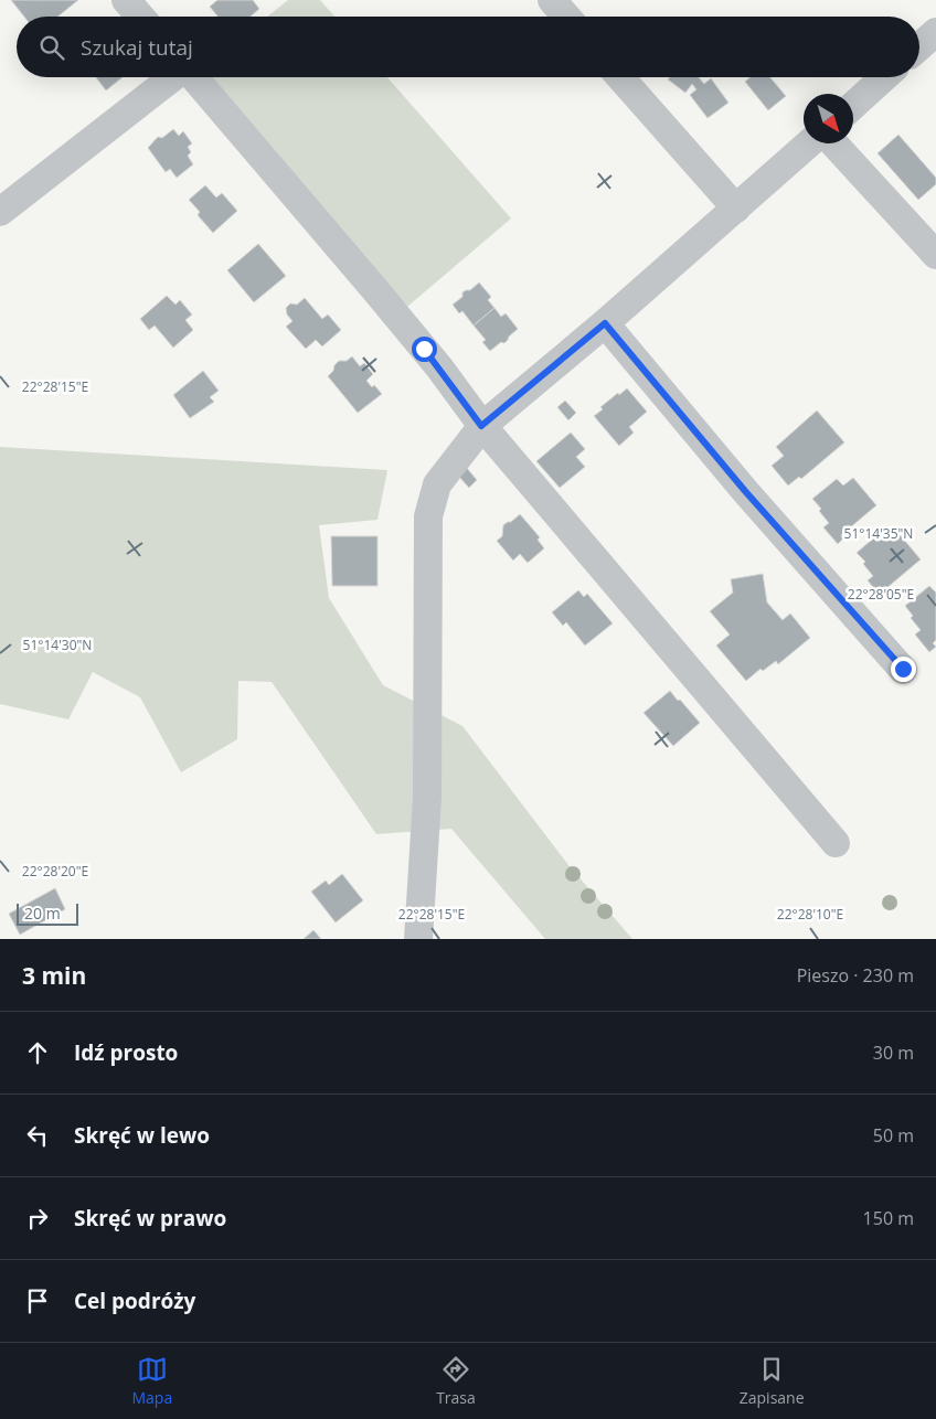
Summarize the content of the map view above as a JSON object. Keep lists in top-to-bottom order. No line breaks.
{"scale_bar":"20 m","north":"bottom right","page":{"search":"Szukaj tutaj","scale":"20 m","heading":["3 min","Pieszo · 230 m"],"list":[["Idź prosto","30 m"],["Skręć w lewo","50 m"],["Skręć w prawo","150 m"],"Cel podróży"],"nav":["Mapa","Trasa","Zapisane"]},"coordinates":["22°28'15\"E","51°14'35\"N","22°28'05\"E","51°14'30\"N","22°28'20\"E","22°28'10\"E"]}
